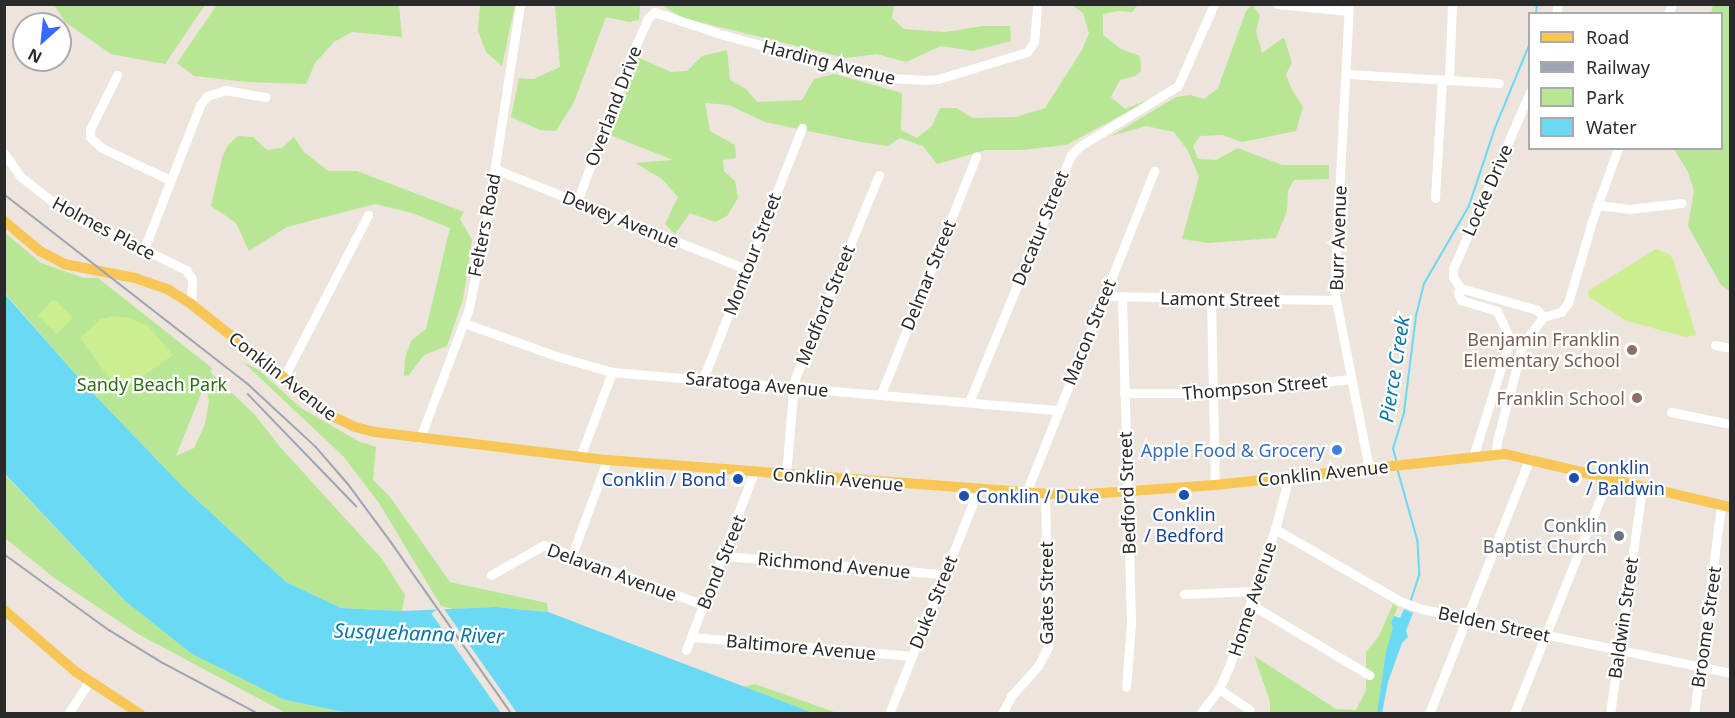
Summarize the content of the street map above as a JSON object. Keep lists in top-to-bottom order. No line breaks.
{"streets":{"main road":["Conklin Avenue"],"street":["Harding Avenue","Overland Drive","Locke Drive","Dewey Avenue","Felters Road","Holmes Place","Decatur Street","Burr Avenue","Montour Street","Delmar Street","Lamont Street","Medford Street","Macon Street","Saratoga Avenue","Thompson Street","Bedford Street","Bond Street","Richmond Avenue","Delavan Avenue","Gates Street","Home Avenue","Duke Street","Baldwin Street","Belden Street","Broome Street","Baltimore Avenue"]},"crossings":[["Harding Avenue","Overland Drive"],["Overland Drive","Dewey Avenue"],["Dewey Avenue","Felters Road"],["Dewey Avenue","Montour Street"],["Felters Road","Conklin Avenue"],["Felters Road","Saratoga Avenue"],["Holmes Place","Conklin Avenue"],["Decatur Street","Saratoga Avenue"],["Burr Avenue","Lamont Street"],["Burr Avenue","Conklin Avenue"],["Burr Avenue","Thompson Street"],["Montour Street","Saratoga Avenue"],["Delmar Street","Saratoga Avenue"],["Lamont Street","Macon Street"],["Lamont Street","Bedford Street"],["Medford Street","Conklin Avenue"],["Medford Street","Saratoga Avenue"],["Macon Street","Conklin Avenue"],["Macon Street","Saratoga Avenue"],["Conklin Avenue","Bedford Street"],["Conklin Avenue","Bond Street"],["Conklin Avenue","Gates Street"],["Conklin Avenue","Home Avenue"],["Conklin Avenue","Duke Street"],["Conklin Avenue","Baldwin Street"],["Conklin Avenue","Broome Street"],["Thompson Street","Bedford Street"],["Bond Street","Richmond Avenue"],["Bond Street","Delavan Avenue"],["Bond Street","Baltimore Avenue"],["Richmond Avenue","Duke Street"],["Home Avenue","Belden Street"],["Duke Street","Baltimore Avenue"],["Baldwin Street","Belden Street"],["Belden Street","Broome Street"]],"water":["Pierce Creek","Susquehanna River"],"parks":["Sandy Beach Park"],"places":["Benjamin Franklin Elementary School","Franklin School","Apple Food & Grocery","Conklin / Baldwin","Conklin / Bond","Conklin / Bedford","Conklin / Duke","Conklin Baptist Church"],"legend":["Road","Railway","Park","Water"],"north":"bottom left"}
